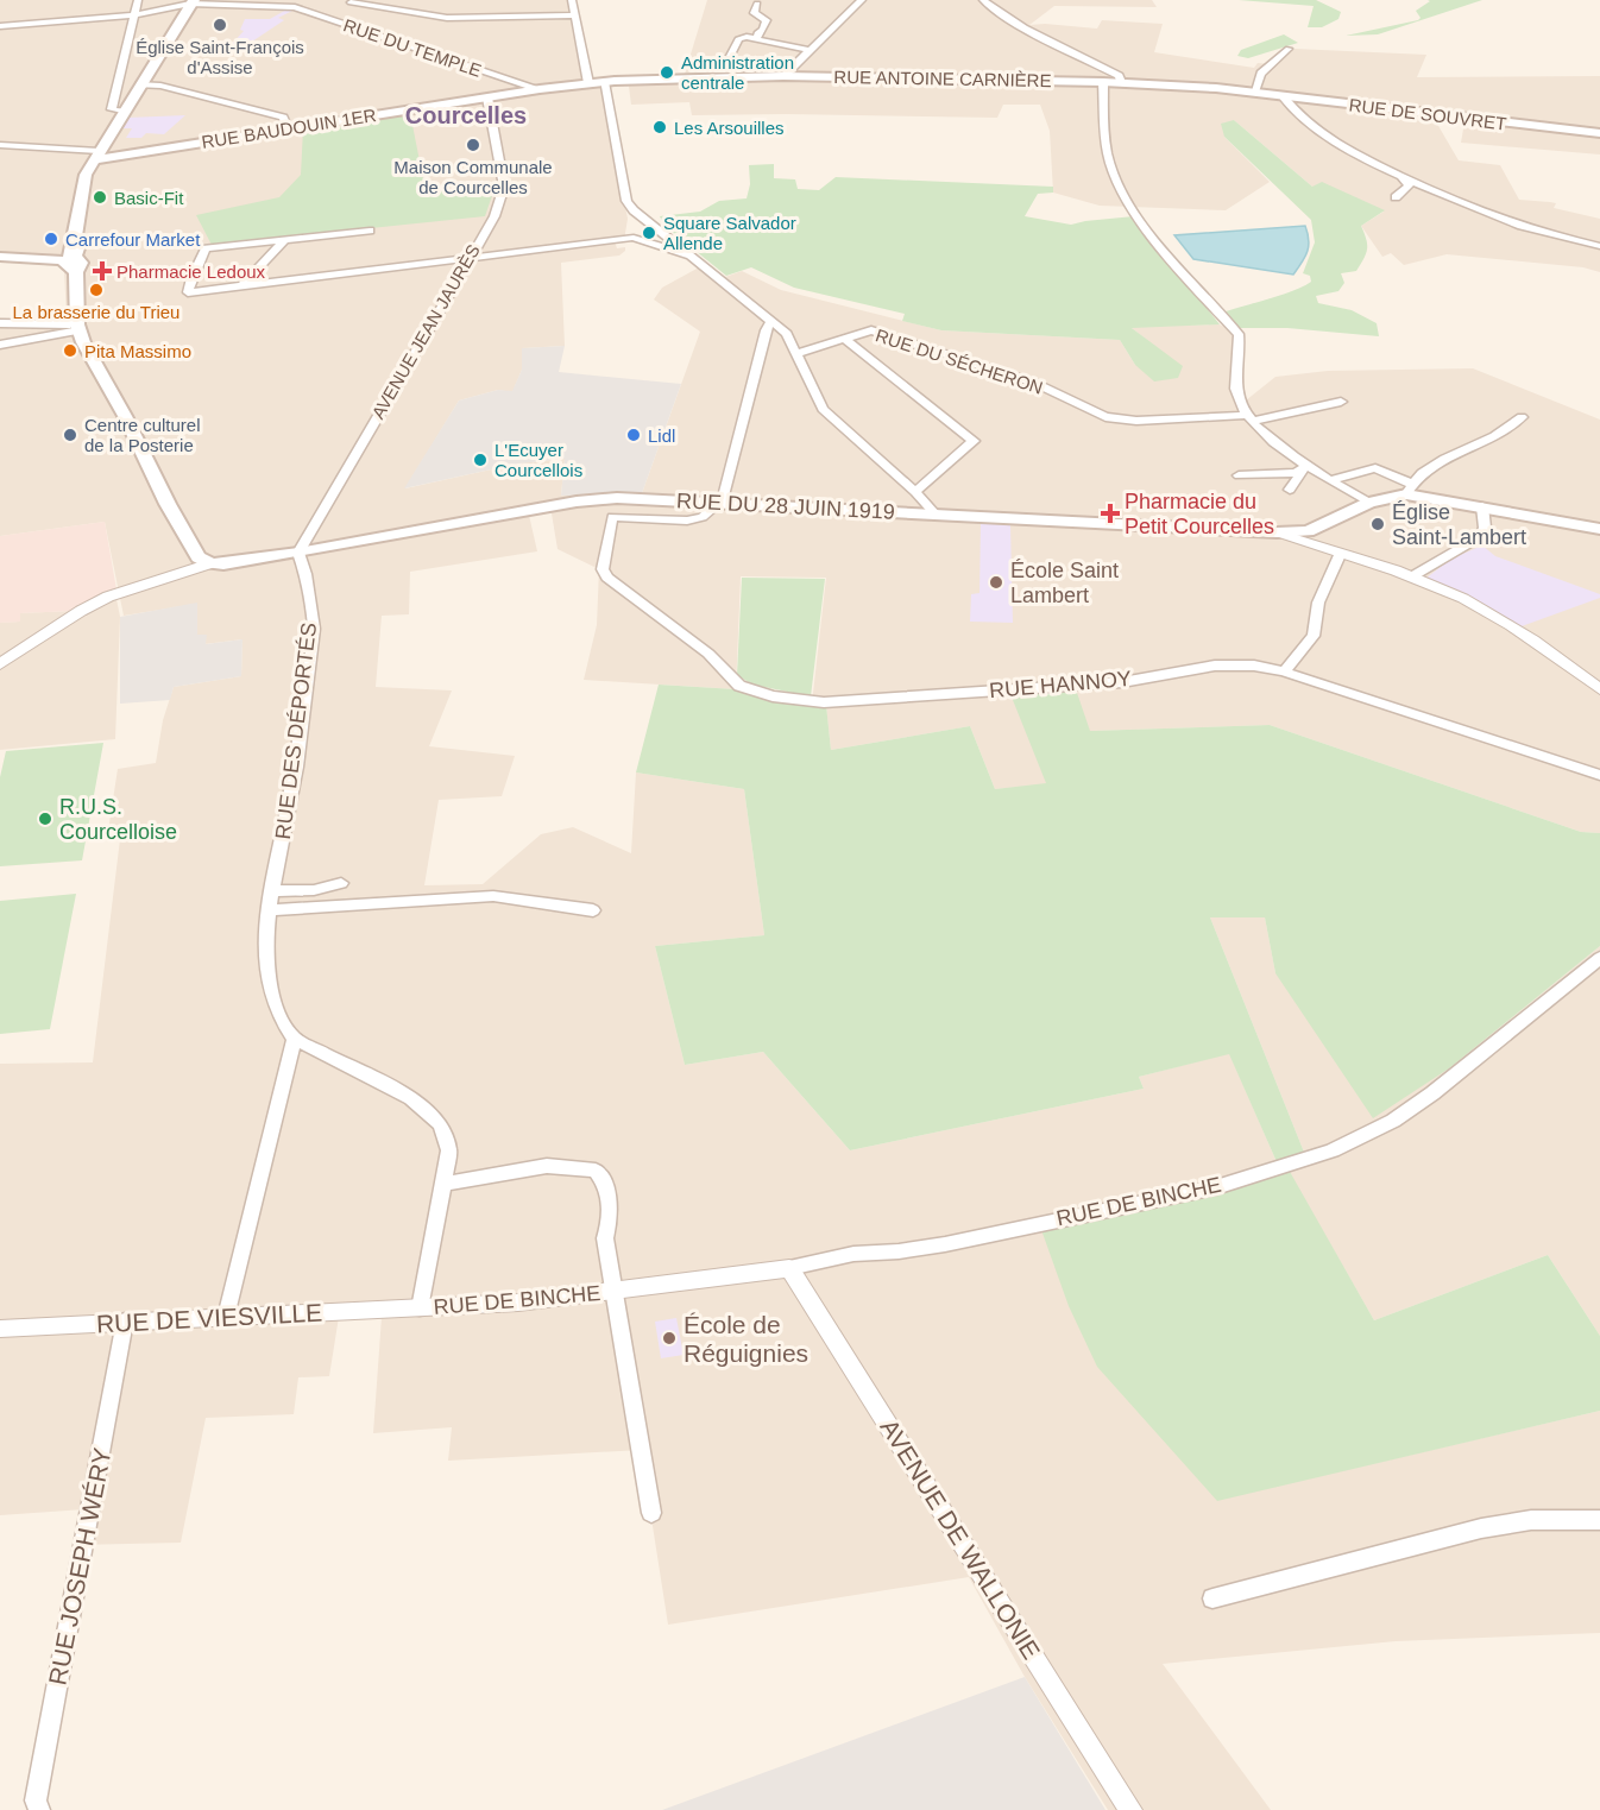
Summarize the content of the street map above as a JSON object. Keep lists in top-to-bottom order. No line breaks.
{"streets":{"main road":["RUE ANTOINE CARNIÈRE","RUE DE SOUVRET","RUE BAUDOUIN 1ER","RUE DU 28 JUIN 1919"],"street":["RUE DU TEMPLE","AVENUE JEAN JAURÈS","RUE DU SÉCHERON","RUE HANNOY","RUE DES DÉPORTÉS","RUE DE BINCHE","RUE DE VIESVILLE","AVENUE DE WALLONIE","RUE JOSEPH WÉRY"]},"crossings":[["RUE DU TEMPLE","RUE BAUDOUIN 1ER"],["RUE ANTOINE CARNIÈRE","RUE DE SOUVRET"],["RUE ANTOINE CARNIÈRE","RUE BAUDOUIN 1ER"],["RUE BAUDOUIN 1ER","AVENUE JEAN JAURÈS"],["AVENUE JEAN JAURÈS","RUE DU 28 JUIN 1919"],["AVENUE JEAN JAURÈS","RUE DES DÉPORTÉS"],["RUE DU 28 JUIN 1919","RUE HANNOY"],["RUE DU 28 JUIN 1919","RUE DES DÉPORTÉS"],["RUE DE BINCHE","RUE DE VIESVILLE"],["RUE DE BINCHE","AVENUE DE WALLONIE"],["RUE DE VIESVILLE","RUE JOSEPH WÉRY"]],"districts":["Courcelles"],"places":{"other":["Église Saint-François d'Assise","Administration centrale","Les Arsouilles","Maison Communale de Courcelles","Basic-Fit","Square Salvador Allende","Carrefour Market","La brasserie du Trieu","Pita Massimo","Centre culturel de la Posterie","Lidl","L'Ecuyer Courcellois","Église Saint-Lambert","École Saint Lambert","R.U.S. Courcelloise","École de Réguignies"],"health":["Pharmacie Ledoux","Pharmacie du Petit Courcelles"]}}
